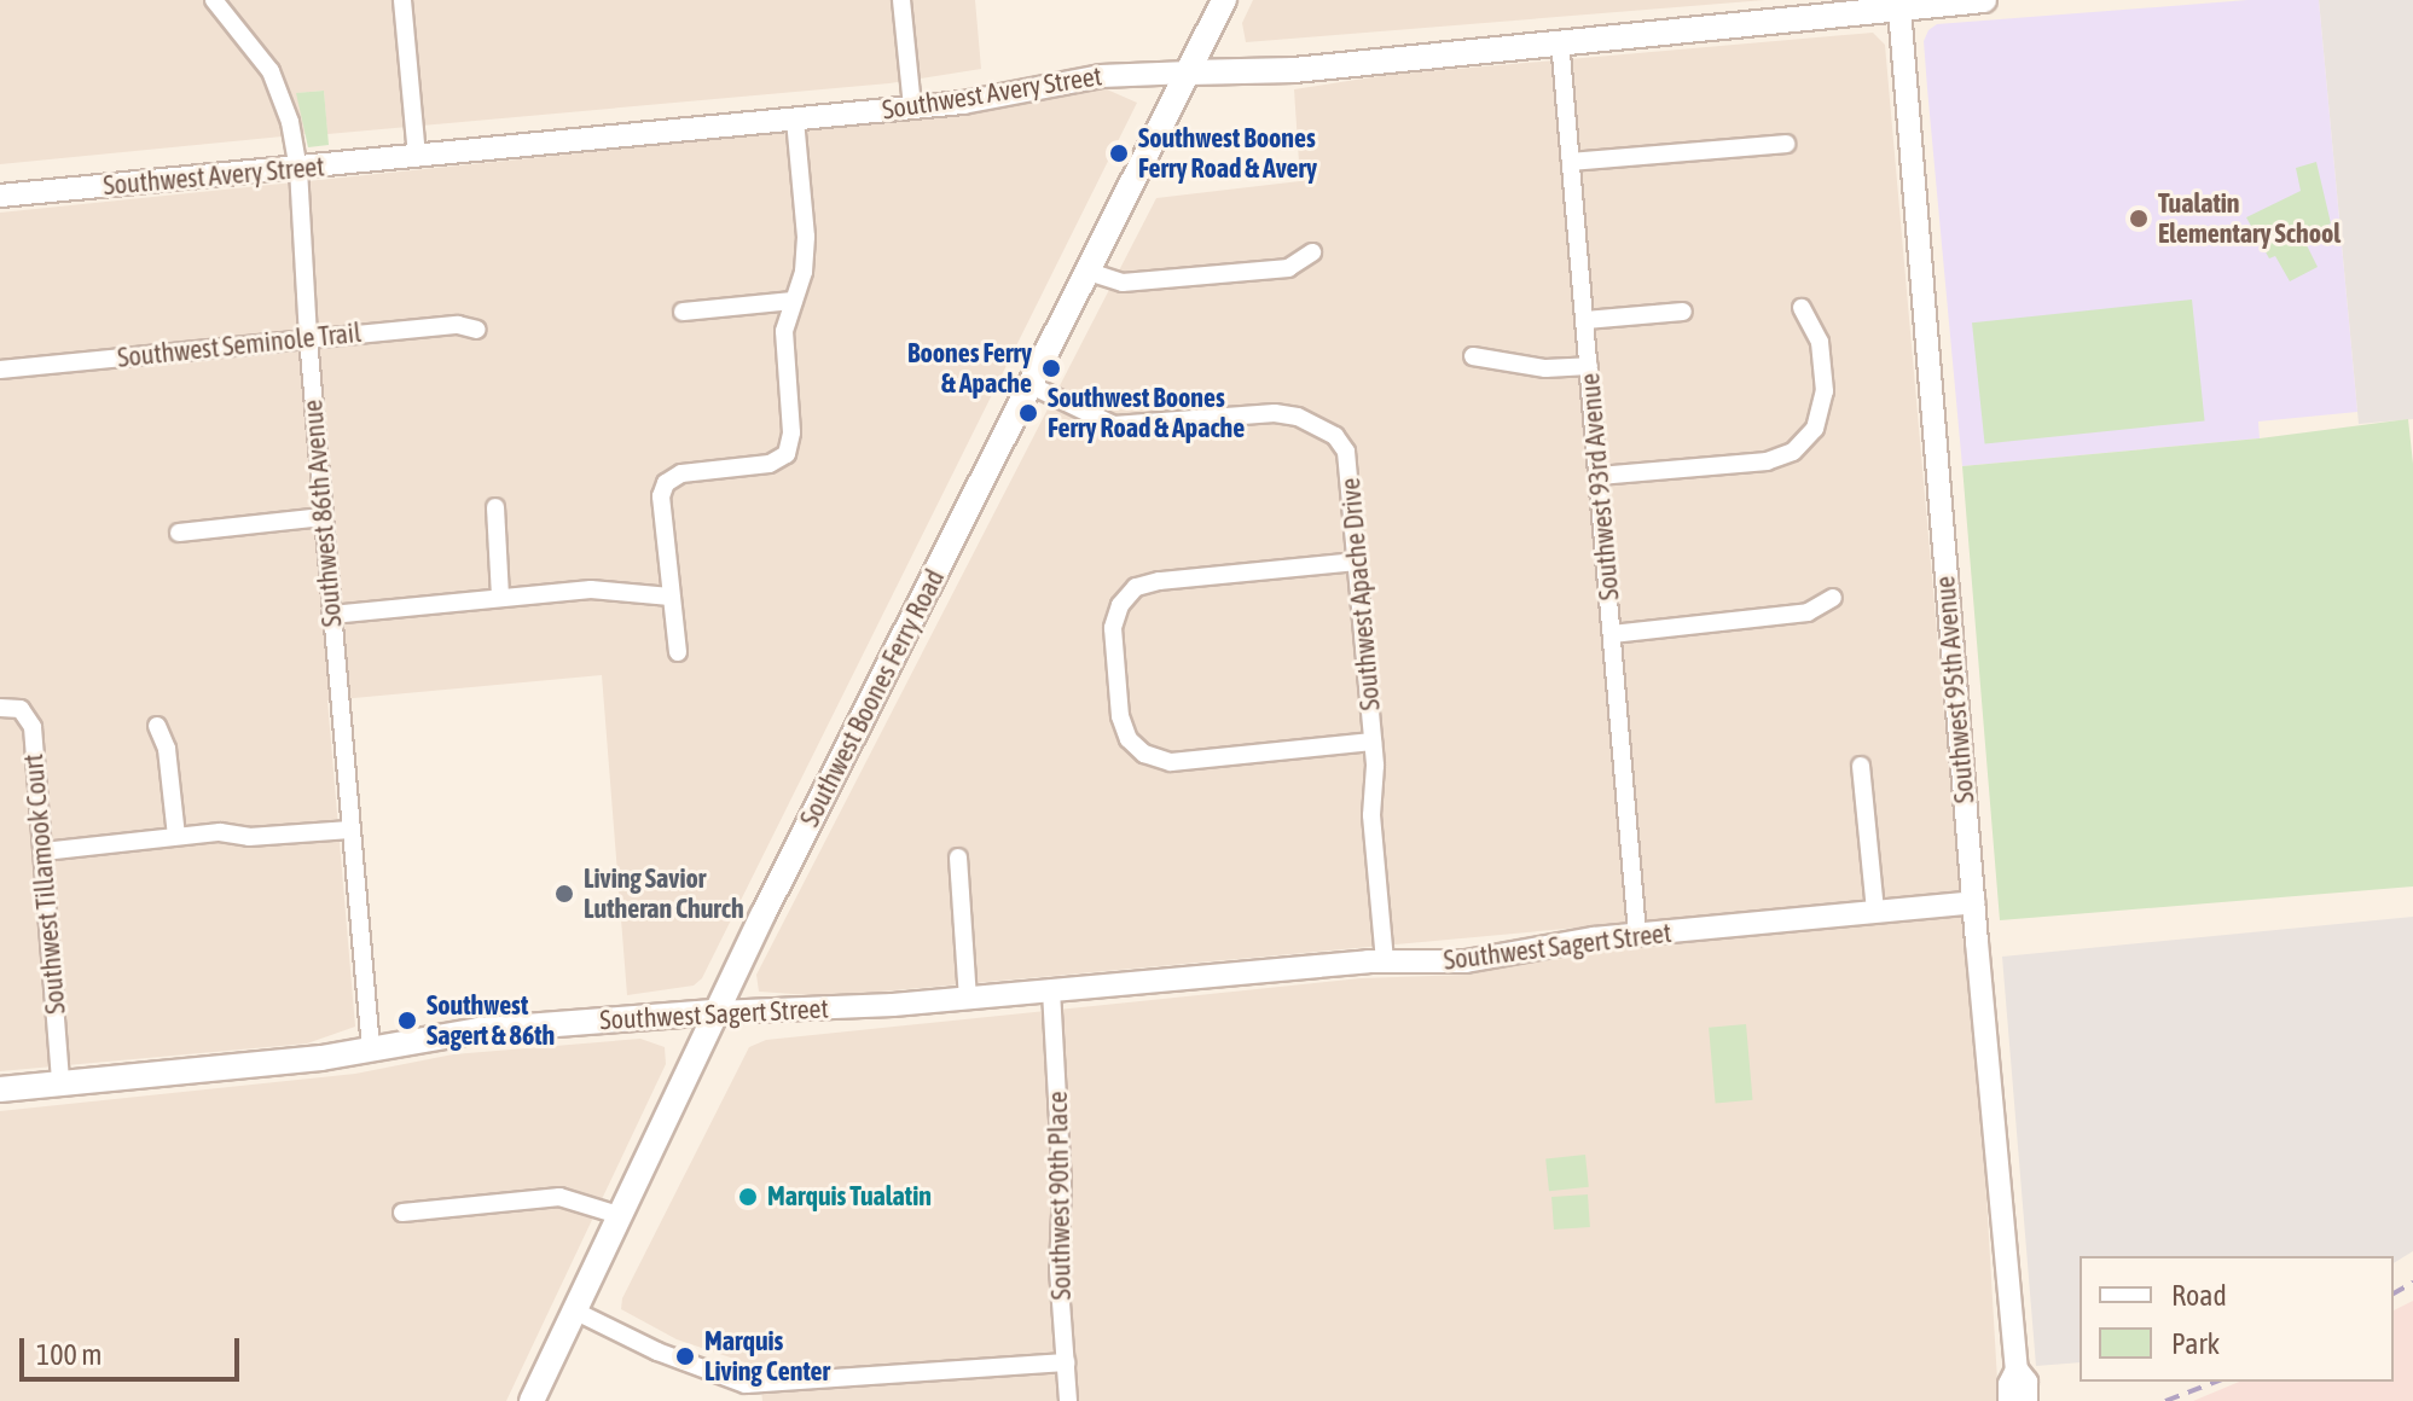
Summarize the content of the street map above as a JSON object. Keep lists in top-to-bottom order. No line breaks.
{"streets":{"main road":["Southwest Avery Street","Southwest Boones Ferry Road","Southwest Sagert Street"],"street":["Southwest Seminole Trail","Southwest 93rd Avenue","Southwest 86th Avenue","Southwest Apache Drive","Southwest 95th Avenue","Southwest Tillamook Court","Southwest 90th Place"]},"crossings":[["Southwest Avery Street","Southwest 93rd Avenue"],["Southwest Avery Street","Southwest 86th Avenue"],["Southwest Avery Street","Southwest 95th Avenue"],["Southwest Avery Street","Southwest Boones Ferry Road"],["Southwest Seminole Trail","Southwest 86th Avenue"],["Southwest 93rd Avenue","Southwest Sagert Street"],["Southwest 86th Avenue","Southwest Sagert Street"],["Southwest Apache Drive","Southwest Boones Ferry Road"],["Southwest Apache Drive","Southwest Sagert Street"],["Southwest 95th Avenue","Southwest Sagert Street"],["Southwest Boones Ferry Road","Southwest Sagert Street"],["Southwest Tillamook Court","Southwest Sagert Street"],["Southwest Sagert Street","Southwest 90th Place"]],"places":["Southwest Boones Ferry Road & Avery","Tualatin Elementary School","Boones Ferry & Apache","Southwest Boones Ferry Road & Apache","Living Savior Lutheran Church","Southwest Sagert & 86th","Marquis Tualatin","Marquis Living Center"],"legend":["Road","Park"],"scale_bar":"100 m"}
